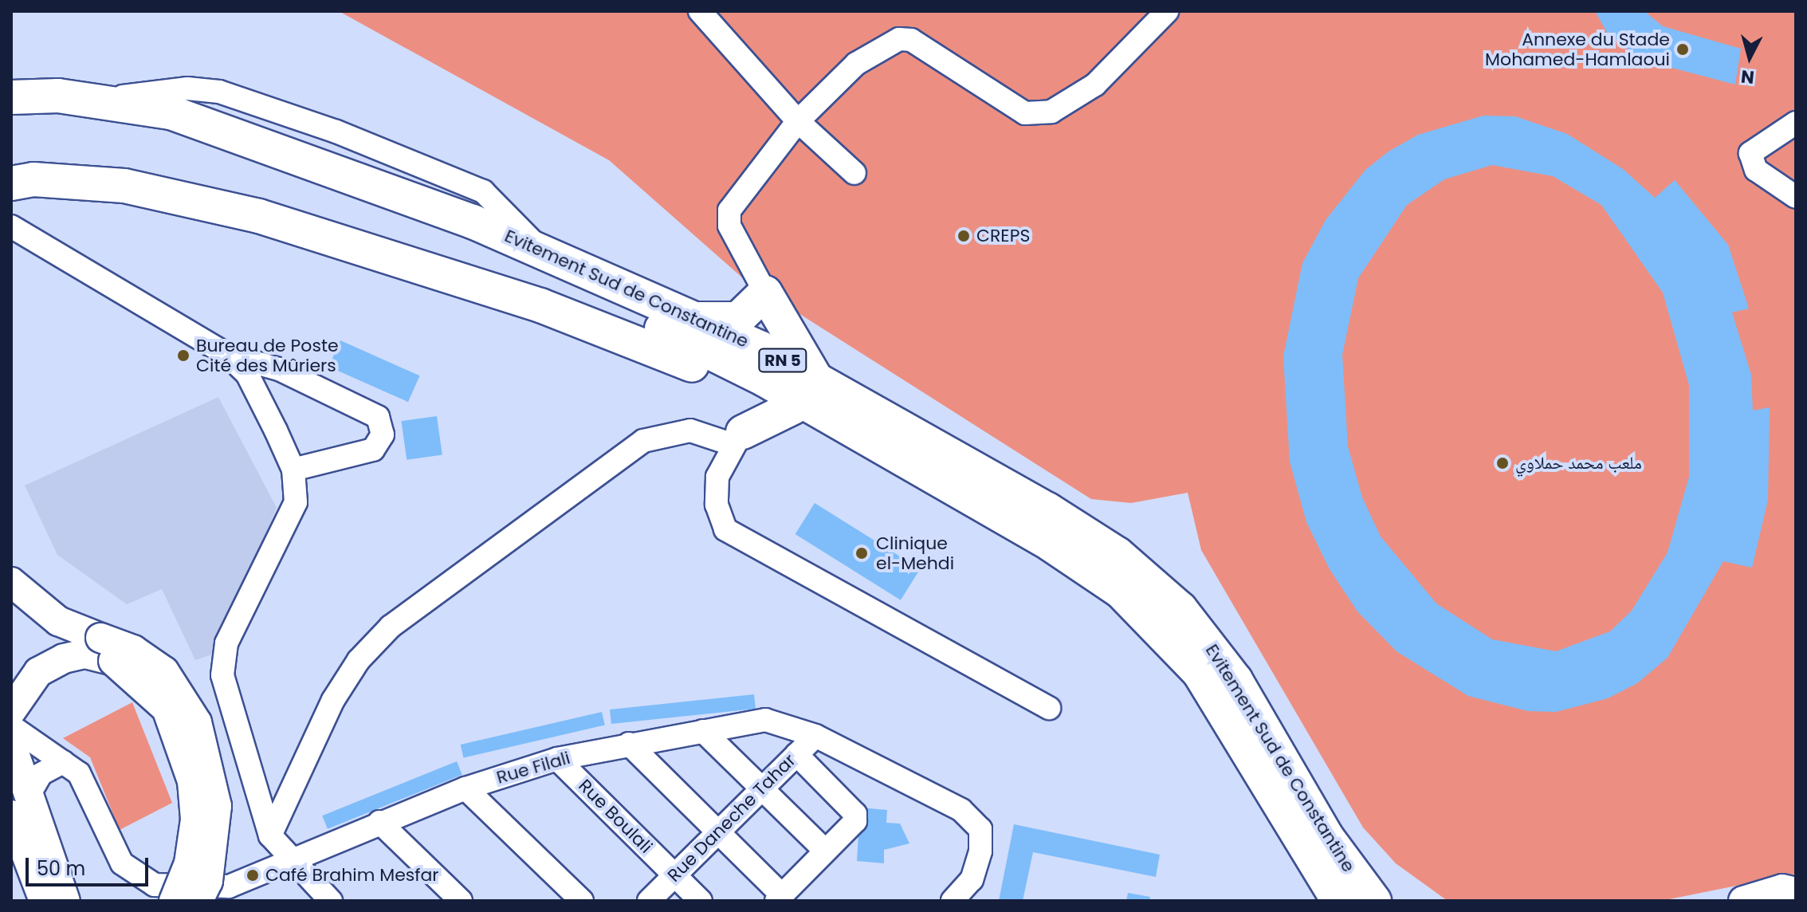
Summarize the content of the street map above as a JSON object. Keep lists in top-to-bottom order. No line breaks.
{"streets":{"highway":["Evitement Sud de Constantine","RN 5"],"street":["Rue Filali","Rue Boulali","Rue Daneche Tahar"]},"crossings":[["Rue Filali","Rue Boulali"],["Rue Filali","Rue Daneche Tahar"],["Rue Boulali","Rue Daneche Tahar"]],"places":["Annexe du Stade Mohamed-Hamlaoui","CREPS","Bureau de Poste Cité des Mûriers","ملعب محمد حملاوي","Clinique el-Mehdi","Café Brahim Mesfar"],"scale_bar":"50 m","north":"bottom"}
